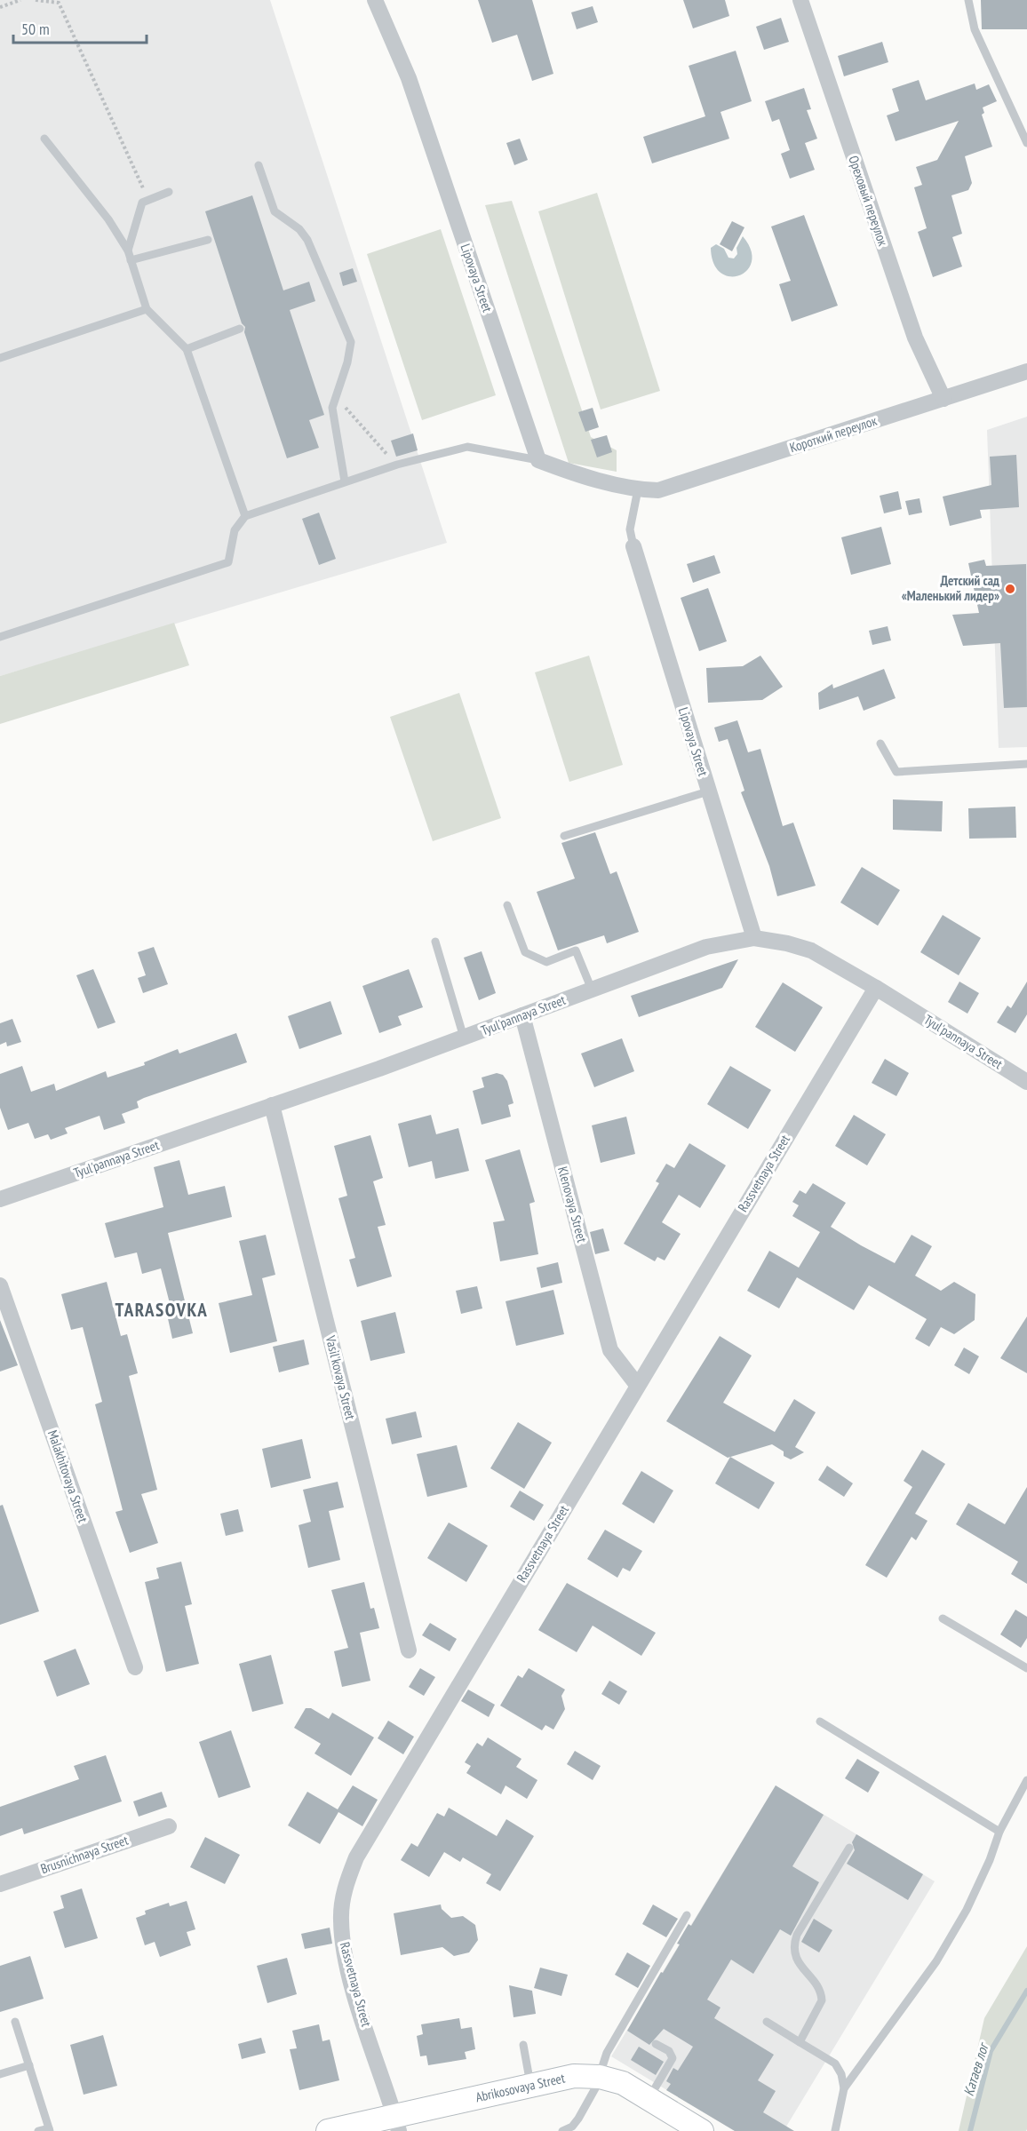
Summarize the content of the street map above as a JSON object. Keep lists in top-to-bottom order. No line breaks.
{"streets":{"street":["Ореховый переулок","Lipovaya Street","Короткий переулок","Tyul'pannaya Street","Rassvetnaya Street","Klenovaya Street","Vasil'kovaya Street","Malakhitovaya Street","Brusnichnaya Street","Abrikosovaya Street"]},"crossings":[["Ореховый переулок","Короткий переулок"],["Lipovaya Street","Tyul'pannaya Street"],["Tyul'pannaya Street","Rassvetnaya Street"],["Tyul'pannaya Street","Klenovaya Street"],["Tyul'pannaya Street","Vasil'kovaya Street"],["Rassvetnaya Street","Klenovaya Street"],["Rassvetnaya Street","Abrikosovaya Street"]],"districts":["TARASOVKA"],"water":["Катаев лог"],"places":["Детский сад «Маленький лидер»"],"scale_bar":"50 m"}
